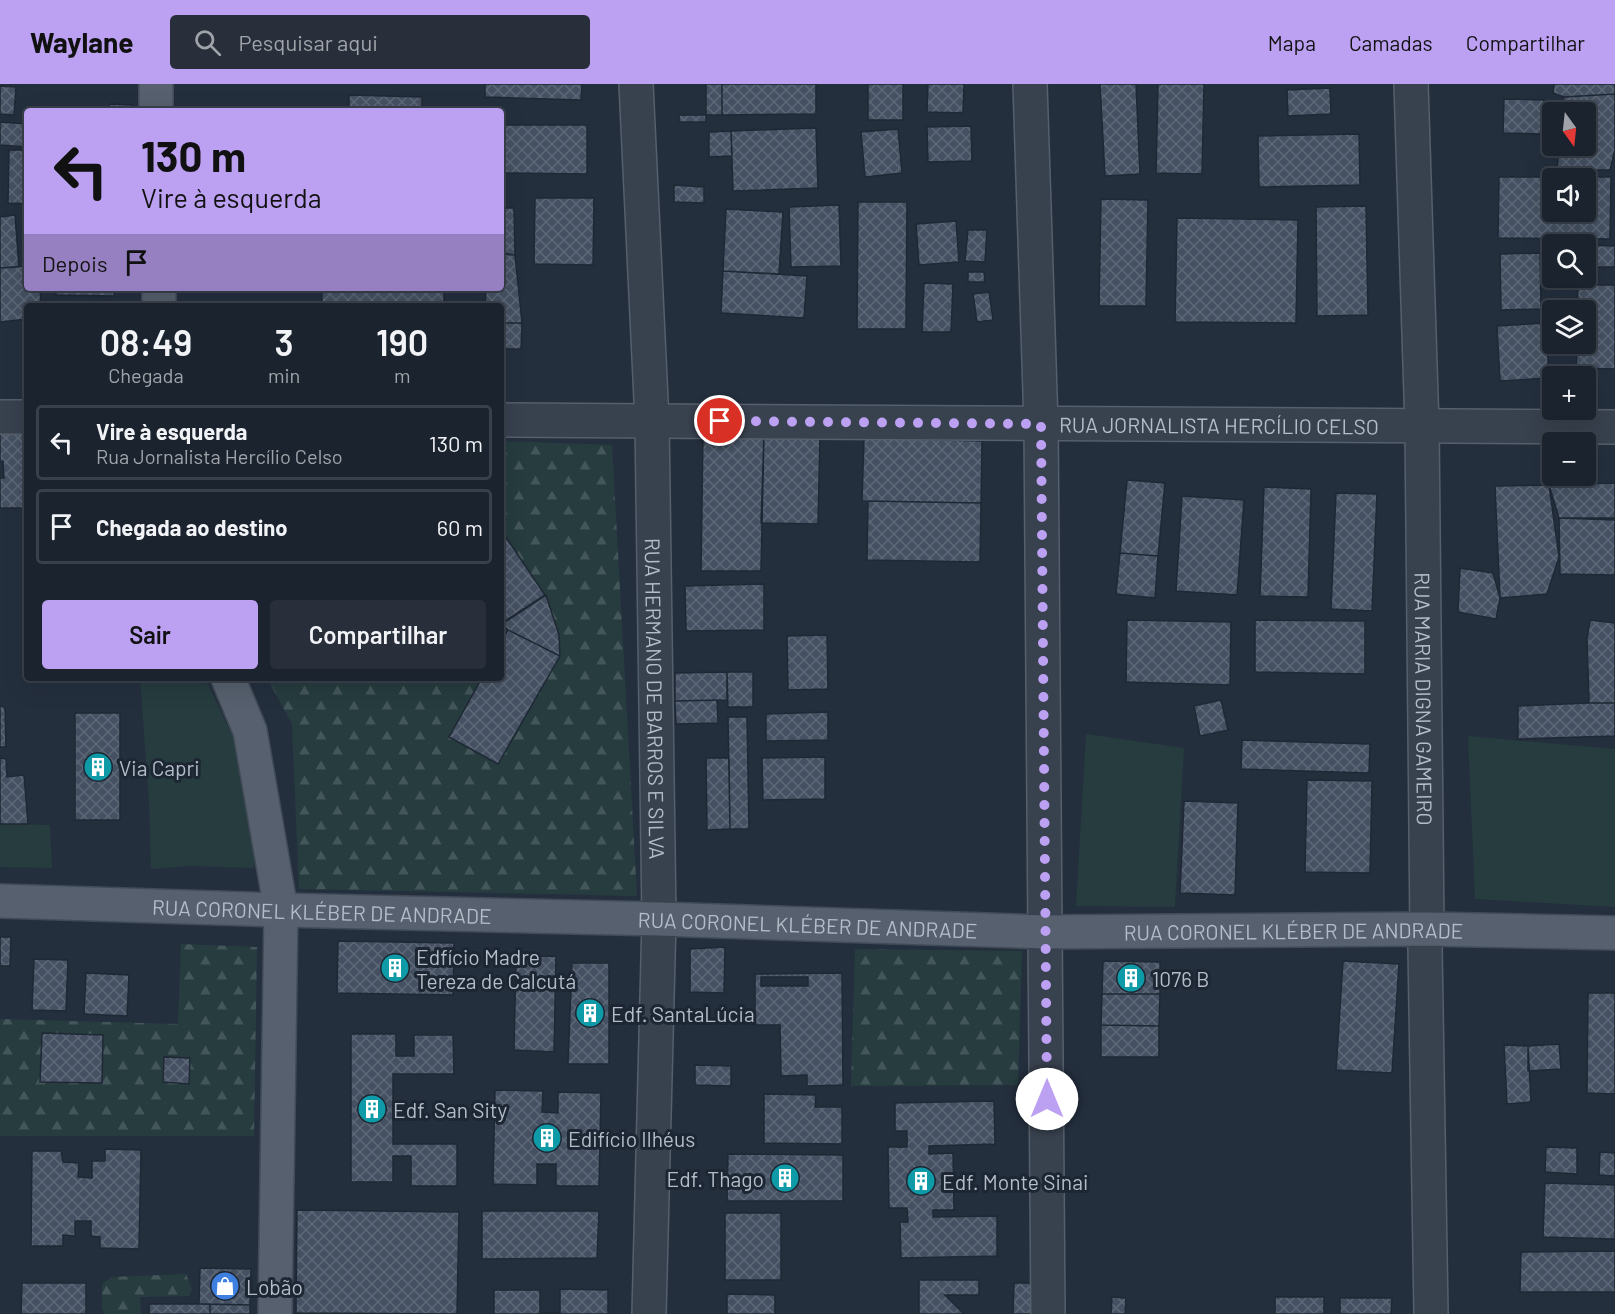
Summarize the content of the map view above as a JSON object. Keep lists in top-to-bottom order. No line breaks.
{"streets":{"main road":["RUA CORONEL KLÉBER DE ANDRADE"],"street":["RUA JORNALISTA HERCÍLIO CELSO","RUA HERMANO DE BARROS E SILVA","RUA MARIA DIGNA GAMEIRO"]},"crossings":[["RUA JORNALISTA HERCÍLIO CELSO","RUA HERMANO DE BARROS E SILVA"],["RUA JORNALISTA HERCÍLIO CELSO","RUA MARIA DIGNA GAMEIRO"],["RUA HERMANO DE BARROS E SILVA","RUA CORONEL KLÉBER DE ANDRADE"],["RUA MARIA DIGNA GAMEIRO","RUA CORONEL KLÉBER DE ANDRADE"]],"places":{"building":["Via Capri","Edfício Madre Tereza de Calcutá","1076 B","Edf. SantaLúcia","Edf. San Sity","Edifício Ilhéus","Edf. Thago","Edf. Monte Sinai"],"shop":["Lobão"]},"north":"bottom","page":{"header":"Waylane","search":"Pesquisar aqui","nav":["Mapa","Camadas","Compartilhar"],"map_buttons":["+","−"],"turn":["130 m","Vire à esquerda"],"then":"Depois","eta":["08:49","Chegada","3","min","190","m"],"list":[{"name":"Vire à esquerda","note":"Rua Jornalista Hercílio Celso","value":"130 m"},{"name":"Chegada ao destino","value":"60 m"}],"buttons":["Sair","Compartilhar"]}}
